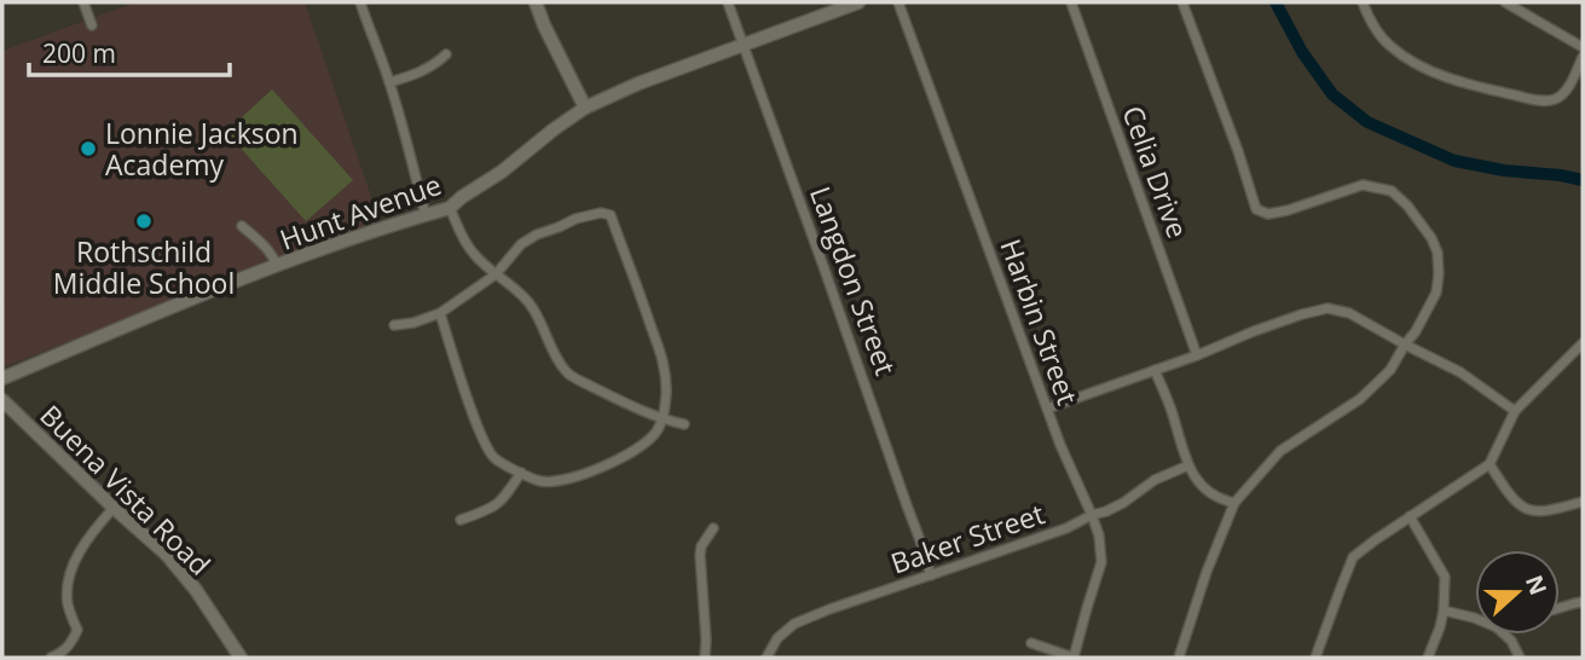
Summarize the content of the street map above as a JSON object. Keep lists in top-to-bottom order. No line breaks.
{"streets":{"street":["Celia Drive","Hunt Avenue","Langdon Street","Harbin Street","Buena Vista Road","Baker Street"]},"crossings":[["Hunt Avenue","Langdon Street"],["Langdon Street","Baker Street"],["Harbin Street","Baker Street"]],"places":["Lonnie Jackson Academy","Rothschild Middle School"],"scale_bar":"200 m","north":"right"}
